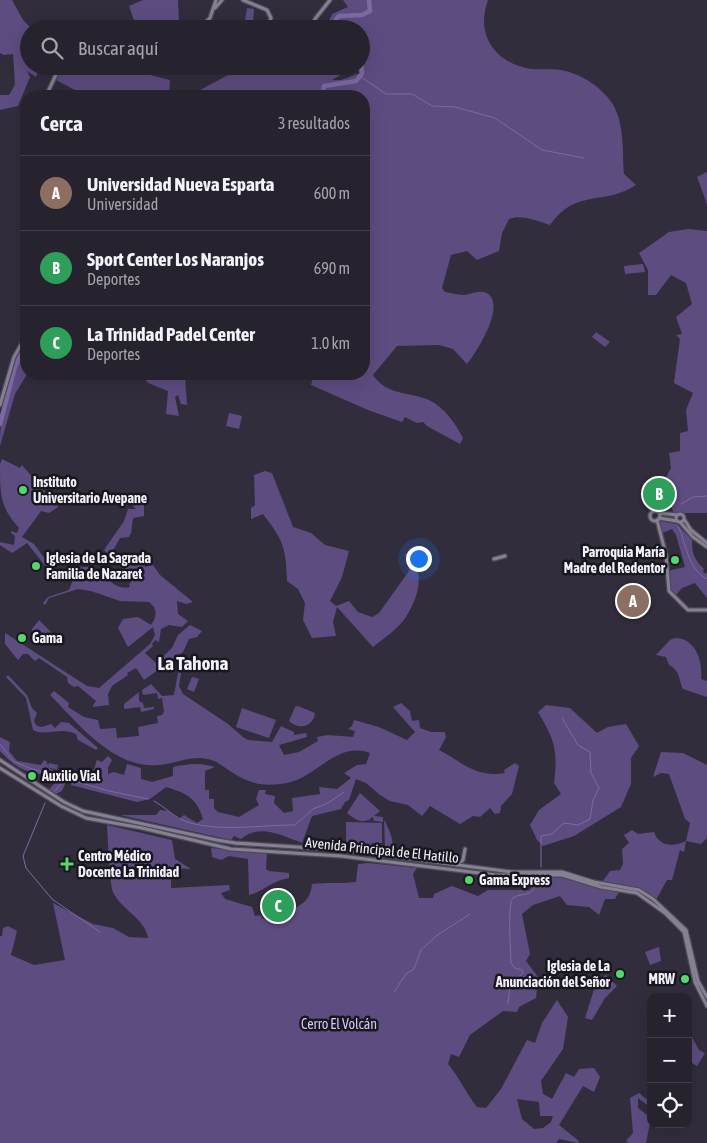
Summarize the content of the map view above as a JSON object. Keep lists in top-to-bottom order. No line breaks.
{"streets":{"main road":["Avenida Principal de El Hatillo"]},"districts":["La Tahona"],"parks":["Cerro El Volcán"],"places":{"other":["Instituto Universitario Avepane","Parroquia María Madre del Redentor","Iglesia de la Sagrada Familia de Nazaret","Gama","Auxilio Vial","Gama Express","Iglesia de La Anunciación del Señor","MRW"],"health":["Centro Médico Docente La Trinidad"]},"page":{"search":"Buscar aquí","heading":["Cerca","3 resultados"],"list":[{"mark":"A","name":"Universidad Nueva Esparta","note":"Universidad","value":"600 m"},{"mark":"B","name":"Sport Center Los Naranjos","note":"Deportes","value":"690 m"},{"mark":"C","name":"La Trinidad Padel Center","note":"Deportes","value":"1.0 km"}],"pins":["B","A","C"],"map_buttons":["+","−"]}}
